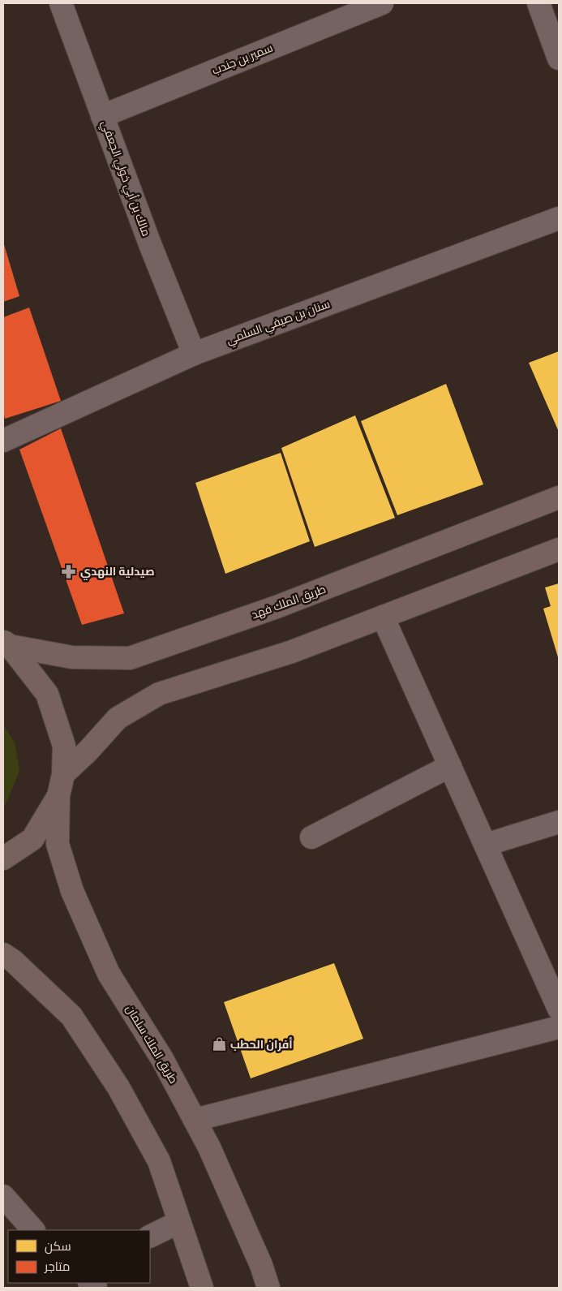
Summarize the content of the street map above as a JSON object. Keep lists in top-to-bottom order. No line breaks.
{"streets":{"main road":["طريق الملك فهد","طريق الملك سلمان"],"street":["سمير بن جندب","مالك بن أبي خولي الجعفي","سنان بن صيفي السلمي"]},"crossings":[["سمير بن جندب","مالك بن أبي خولي الجعفي"],["مالك بن أبي خولي الجعفي","سنان بن صيفي السلمي"]],"places":{"pharmacy":["صيدلية النهدي"],"shop":["أفران الحطب"]},"legend":["سكن","متاجر"]}
